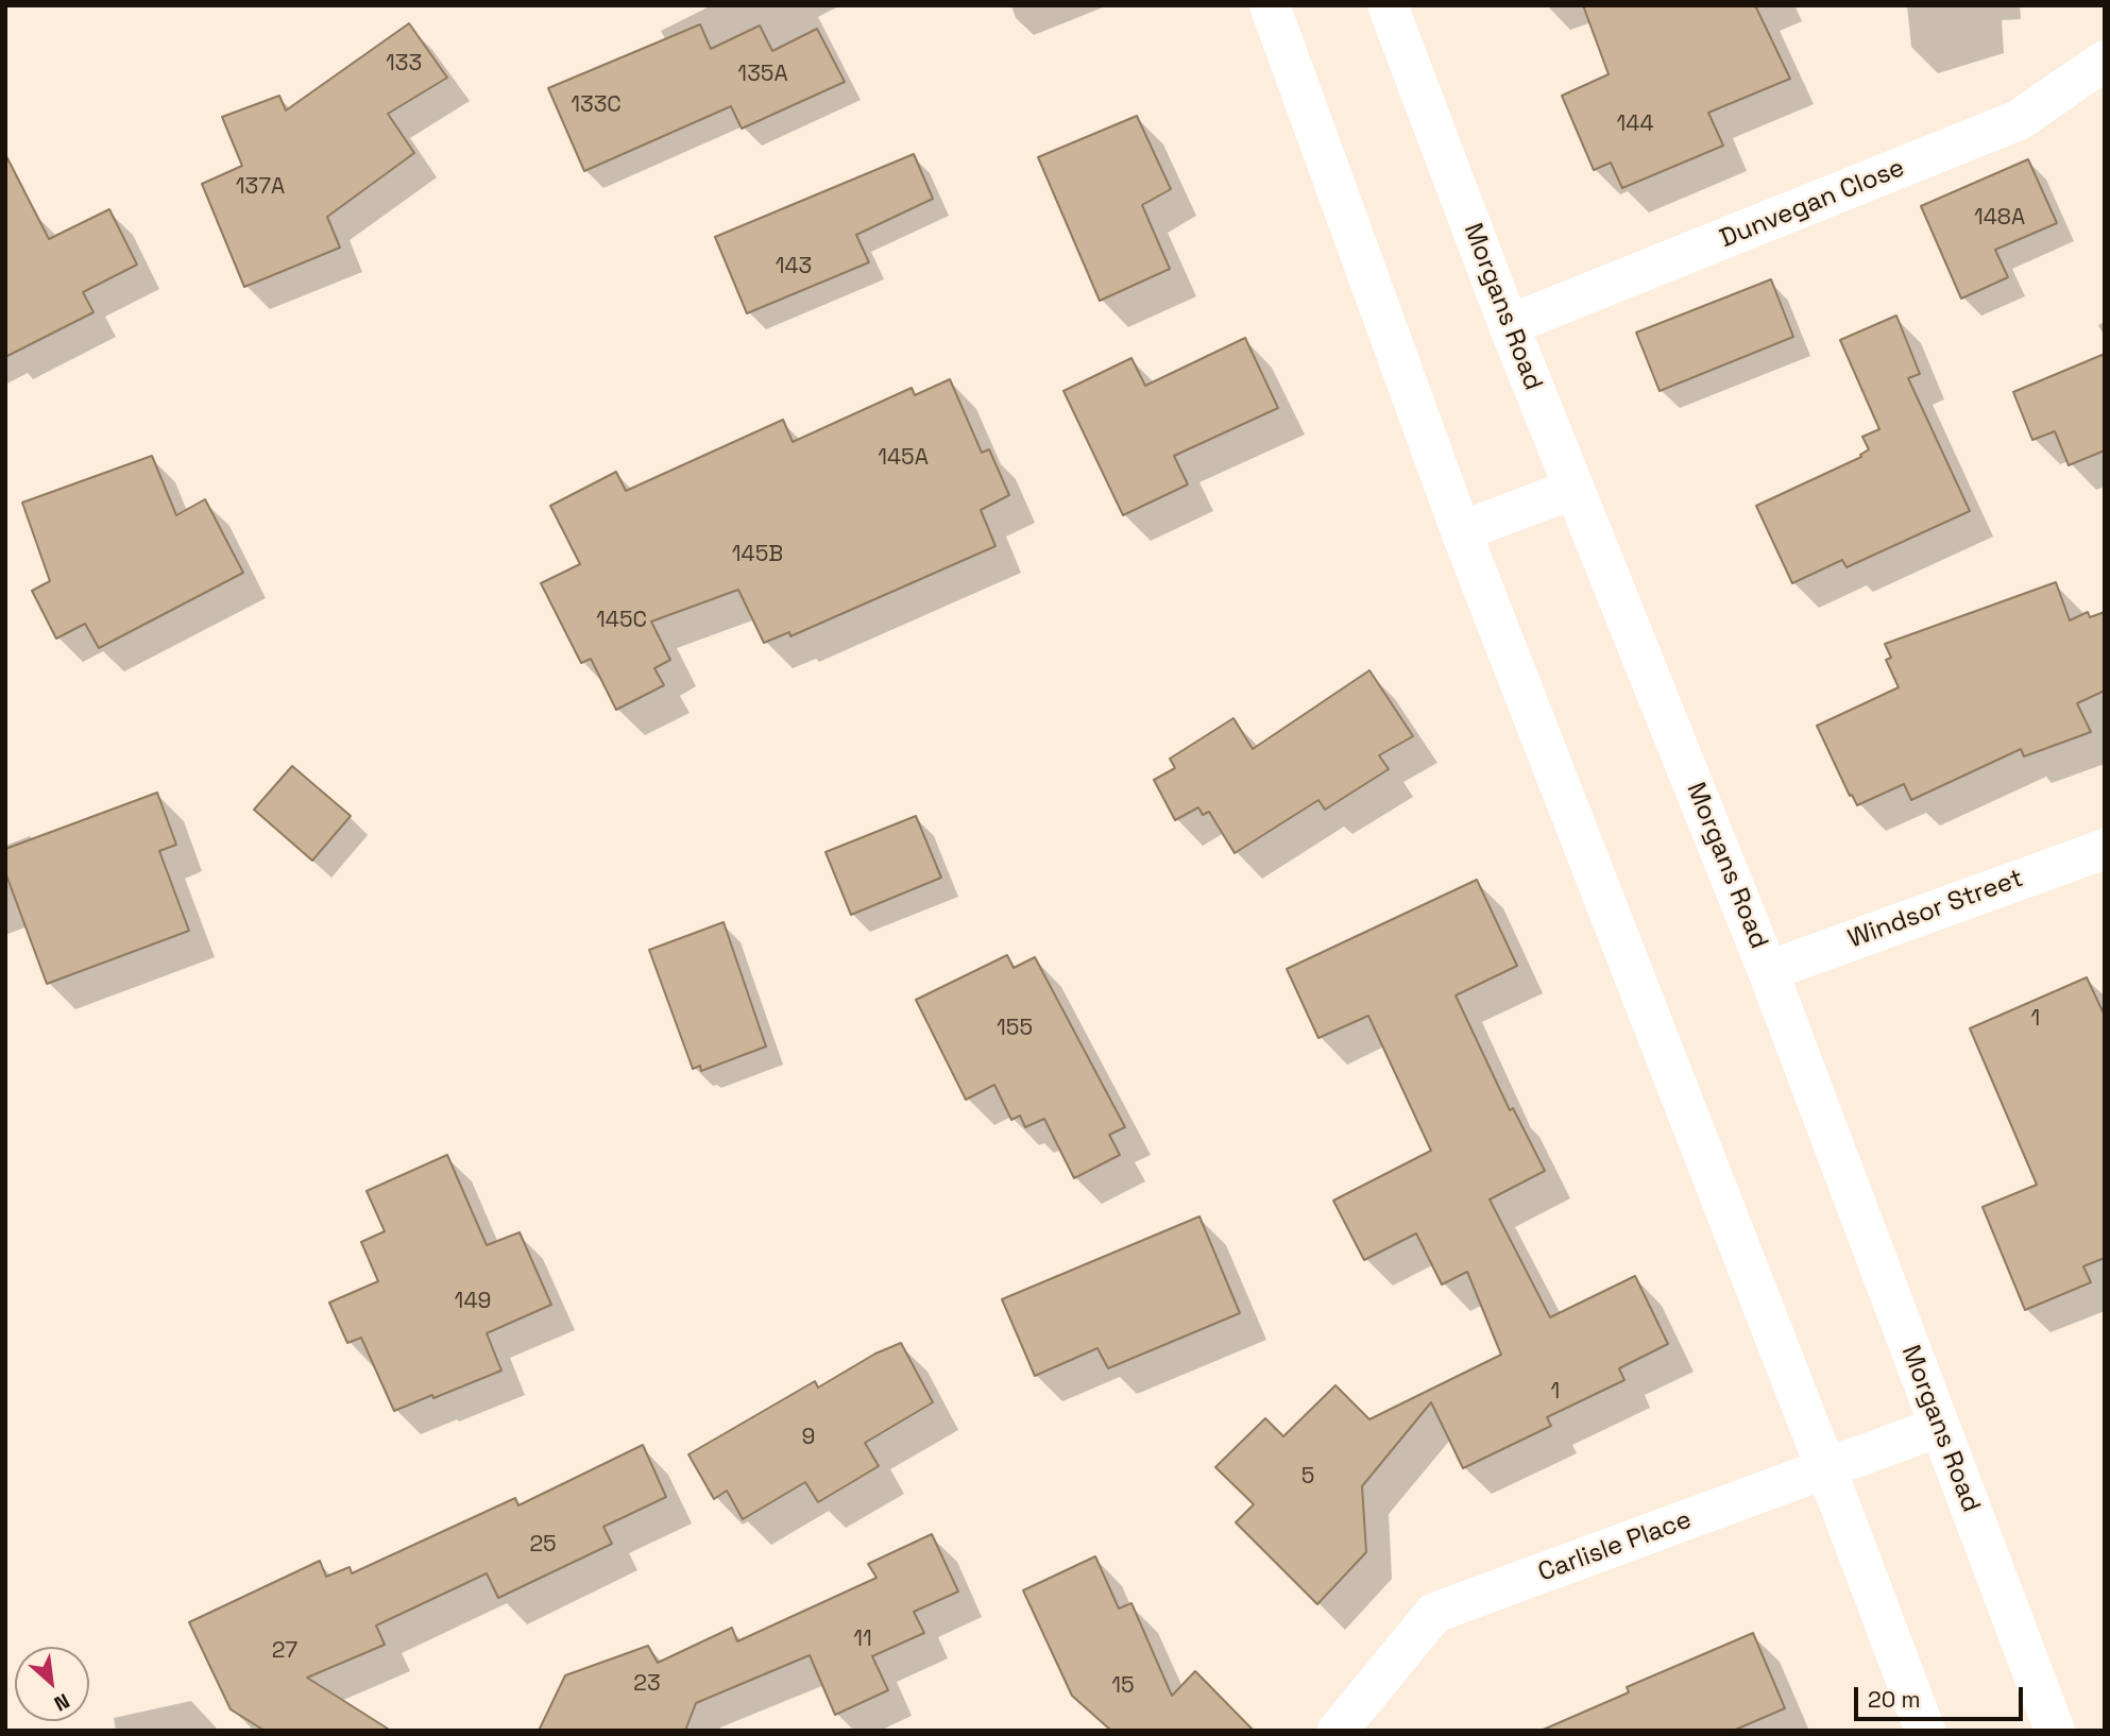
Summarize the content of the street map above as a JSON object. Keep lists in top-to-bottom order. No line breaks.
{"streets":{"street":["Dunvegan Close","Morgans Road","Windsor Street","Carlisle Place"]},"crossings":[["Dunvegan Close","Morgans Road"],["Morgans Road","Windsor Street"],["Morgans Road","Carlisle Place"]],"house_numbers":["133","135A","133C","144","137A","148A","143","145A","145B","145C","1","155","149","1","9","5","25","11","27","23","15"],"scale_bar":"20 m","north":"bottom right"}
